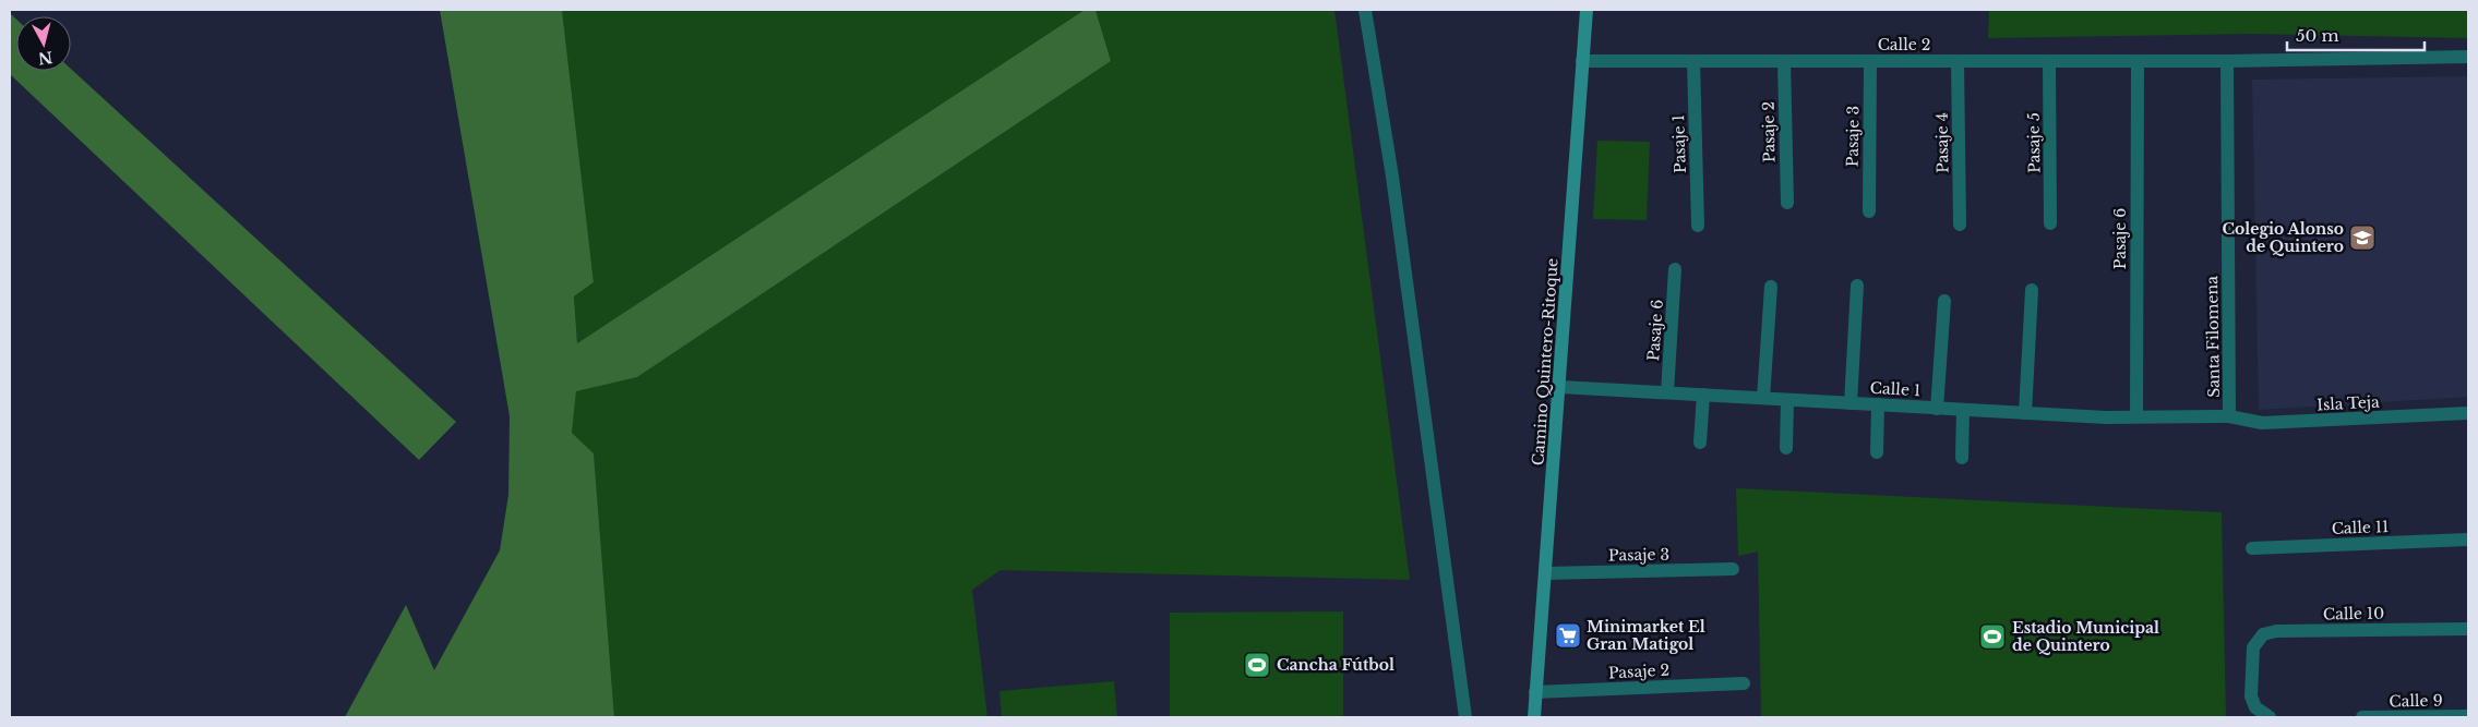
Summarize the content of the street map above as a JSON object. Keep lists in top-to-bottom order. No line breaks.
{"streets":{"main road":["Camino Quintero-Ritoque"],"street":["Calle 2","Pasaje 2","Pasaje 3","Pasaje 4","Pasaje 5","Pasaje 1","Pasaje 6","Santa Filomena","Calle 1","Isla Teja","Calle 11","Calle 10","Calle 9"]},"crossings":[["Calle 2","Pasaje 2"],["Calle 2","Pasaje 3"],["Calle 2","Pasaje 4"],["Calle 2","Pasaje 5"],["Calle 2","Pasaje 1"],["Calle 2","Pasaje 6"],["Calle 2","Santa Filomena"],["Calle 2","Camino Quintero-Ritoque"],["Pasaje 2","Camino Quintero-Ritoque"],["Pasaje 3","Camino Quintero-Ritoque"],["Pasaje 6","Calle 1"],["Santa Filomena","Calle 1"],["Santa Filomena","Isla Teja"],["Camino Quintero-Ritoque","Calle 1"],["Calle 1","Isla Teja"]],"places":{"school or university":["Colegio Alonso de Quintero"],"supermarket":["Minimarket El Gran Matigol"],"sports":["Estadio Municipal de Quintero","Cancha Fútbol"]},"scale_bar":"50 m","north":"bottom"}
